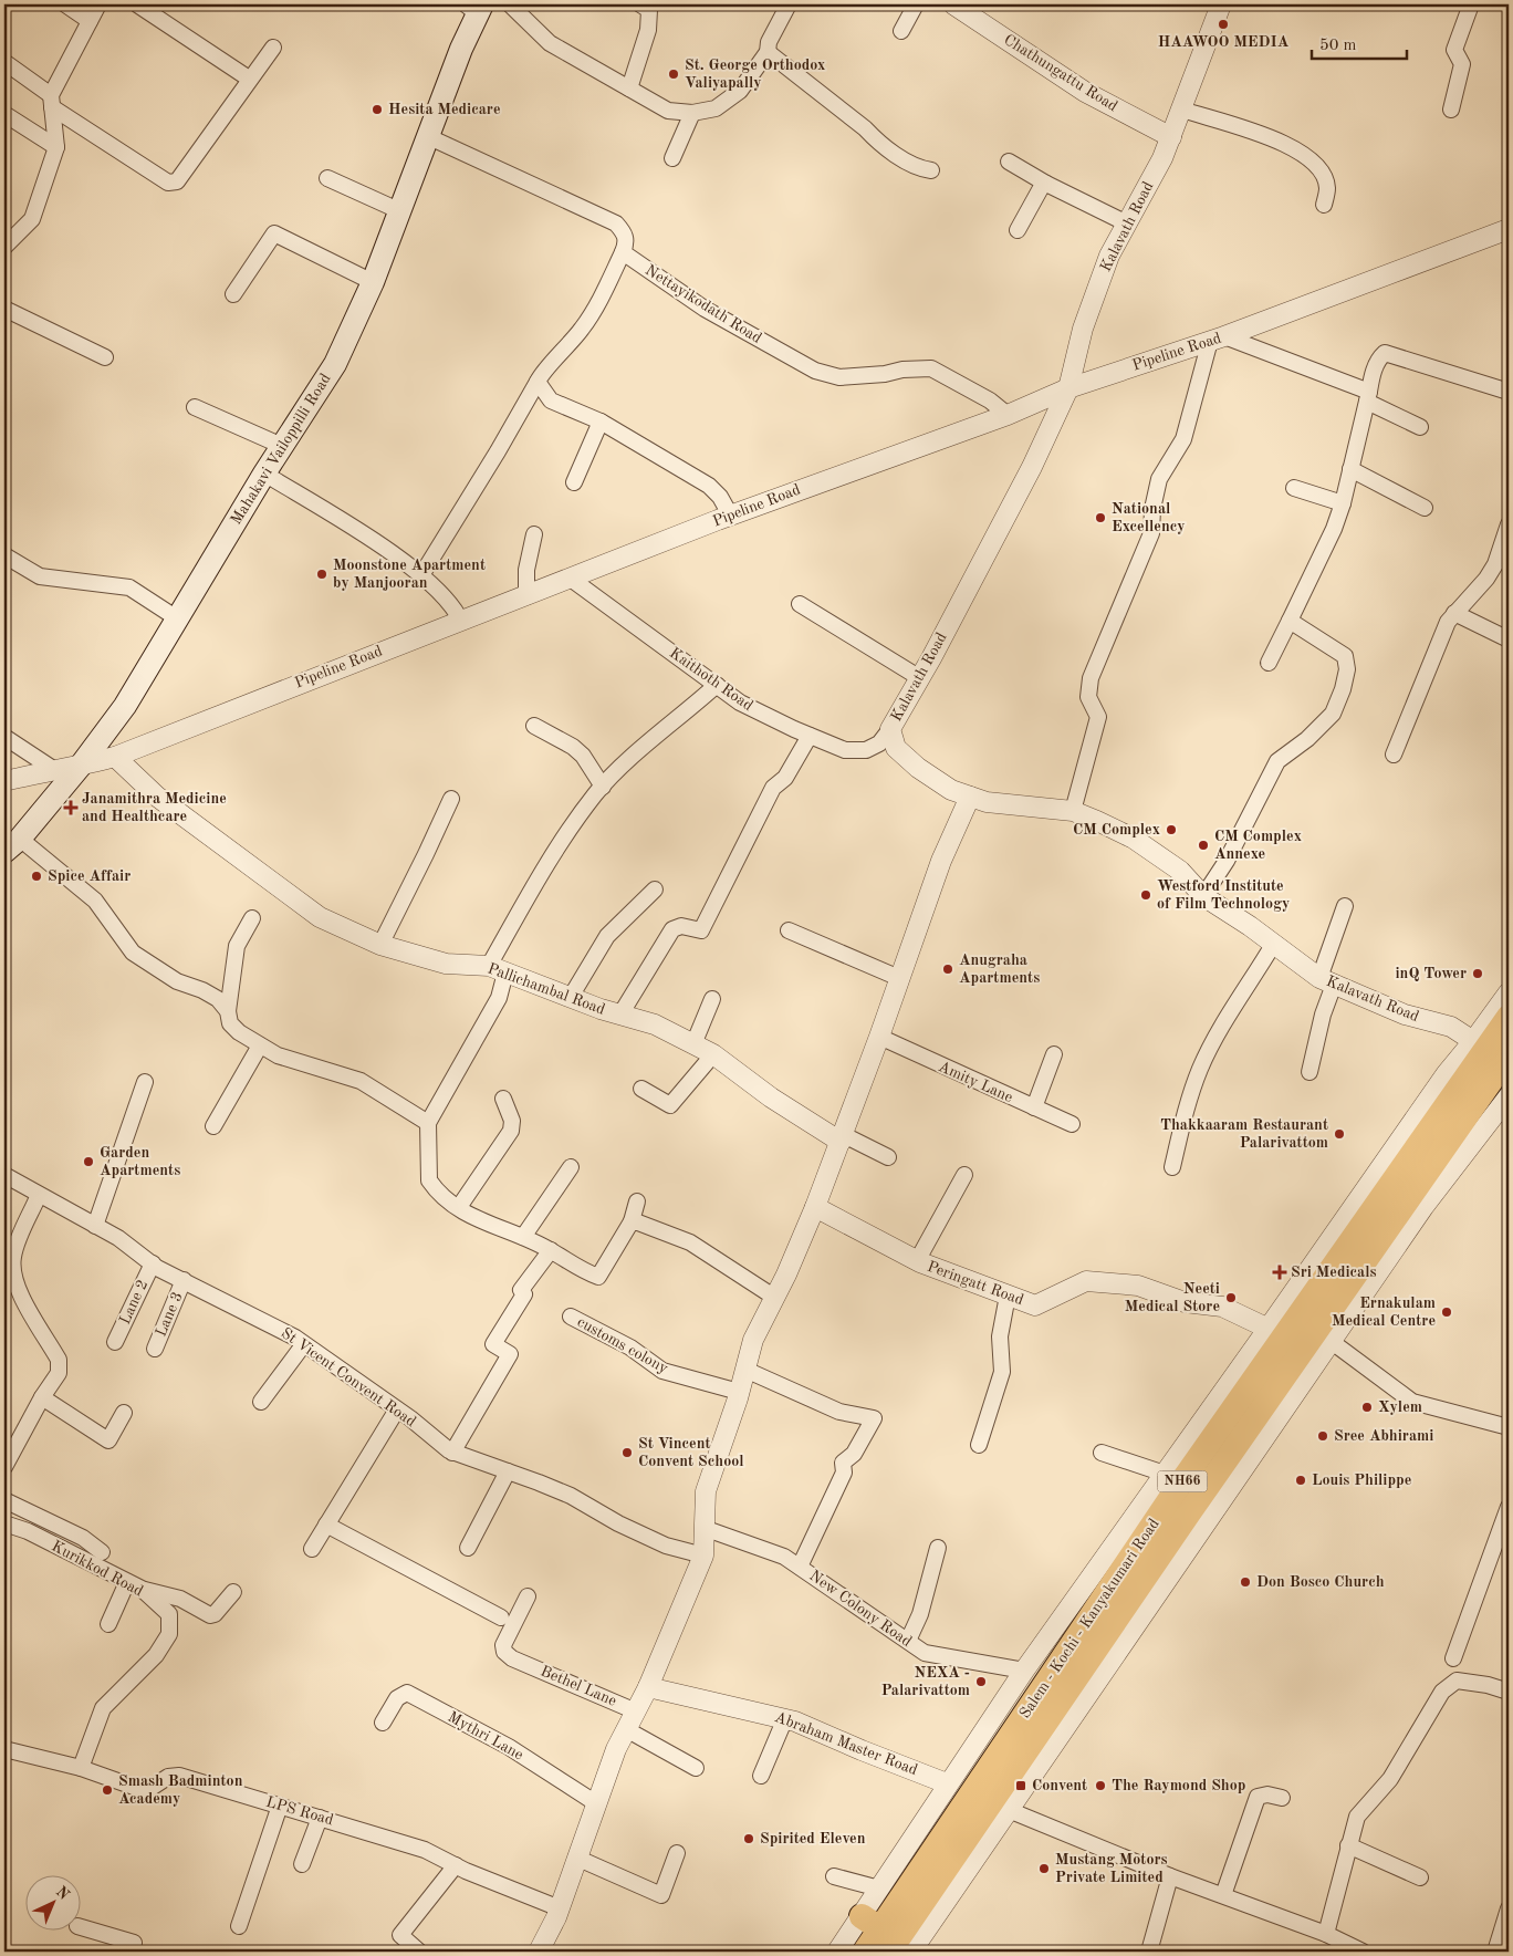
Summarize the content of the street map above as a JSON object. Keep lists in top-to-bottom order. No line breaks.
{"streets":{"highway":["NH66","Salem - Kochi - Kanyakumari Road"],"main road":["Mahakavi Vailoppilli Road"],"street":["Chathungattu Road","Kalavath Road","Nettayikodath Road","Pipeline Road","Kaithoth Road","Pallichambal Road","Amity Lane","Peringatt Road","Lane 2","Lane 3","customs colony","St Vicent Convent Road","Kurikkod Road","New Colony Road","Bethel Lane","Mythri Lane","Abraham Master Road","LPS Road"]},"crossings":[["Chathungattu Road","Kalavath Road"],["Kalavath Road","Pipeline Road"],["Kalavath Road","Kaithoth Road"],["Nettayikodath Road","Pipeline Road"],["Pipeline Road","Mahakavi Vailoppilli Road"],["Pipeline Road","Kaithoth Road"],["Pipeline Road","Pallichambal Road"],["Lane 2","St Vicent Convent Road"],["Lane 3","St Vicent Convent Road"],["Kurikkod Road","LPS Road"]],"places":{"other":["HAAWOO MEDIA","St. George Orthodox Valiyapally","Hesita Medicare","National Excellency","Moonstone Apartment by Manjooran","CM Complex","CM Complex Annexe","Spice Affair","Westford Institute of Film Technology","Anugraha Apartments","inQ Tower","Thakkaaram Restaurant Palarivattom","Garden Apartments","Neeti Medical Store","Ernakulam Medical Centre","Xylem","Sree Abhirami","St Vincent Convent School","Louis Philippe","Don Bosco Church","NEXA - Palarivattom","The Raymond Shop","Smash Badminton Academy","Spirited Eleven","Mustang Motors Private Limited"],"health":["Janamithra Medicine and Healthcare","Sri Medicals"],"transit":["Convent"]},"scale_bar":"50 m","north":"top right"}
